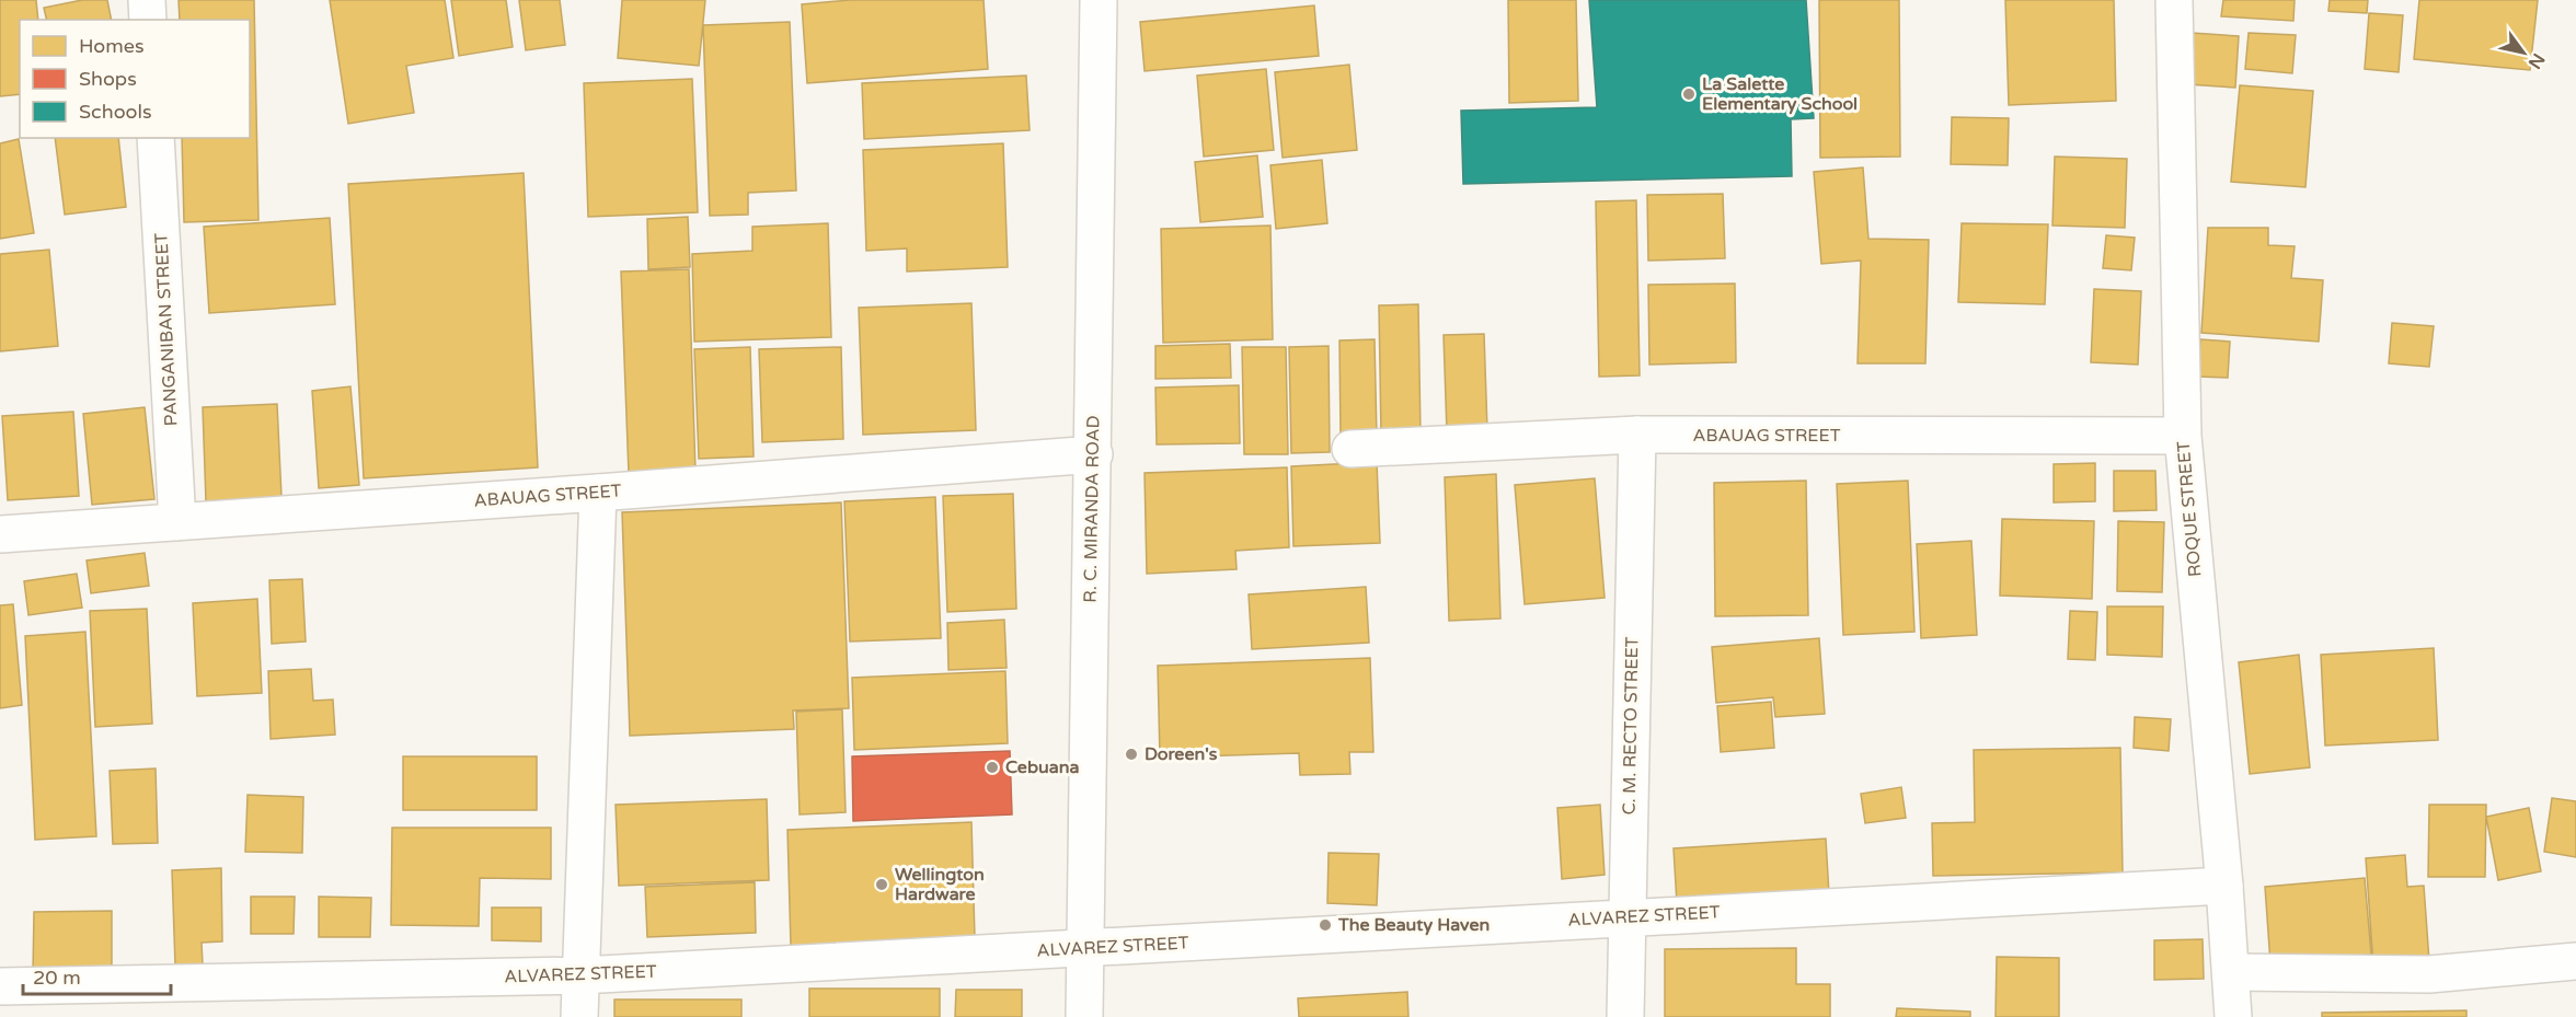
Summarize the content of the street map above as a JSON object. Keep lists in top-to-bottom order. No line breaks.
{"streets":{"street":["PANGANIBAN STREET","ABAUAG STREET","R. C. MIRANDA ROAD","ROQUE STREET","C. M. RECTO STREET","ALVAREZ STREET"]},"crossings":[["PANGANIBAN STREET","ABAUAG STREET"],["ABAUAG STREET","R. C. MIRANDA ROAD"],["ABAUAG STREET","ROQUE STREET"],["ABAUAG STREET","C. M. RECTO STREET"],["R. C. MIRANDA ROAD","ALVAREZ STREET"],["ROQUE STREET","ALVAREZ STREET"],["C. M. RECTO STREET","ALVAREZ STREET"]],"places":["La Salette Elementary School","Doreen's","Cebuana","Wellington Hardware","The Beauty Haven"],"legend":["Homes","Shops","Schools"],"scale_bar":"20 m","north":"bottom right"}
